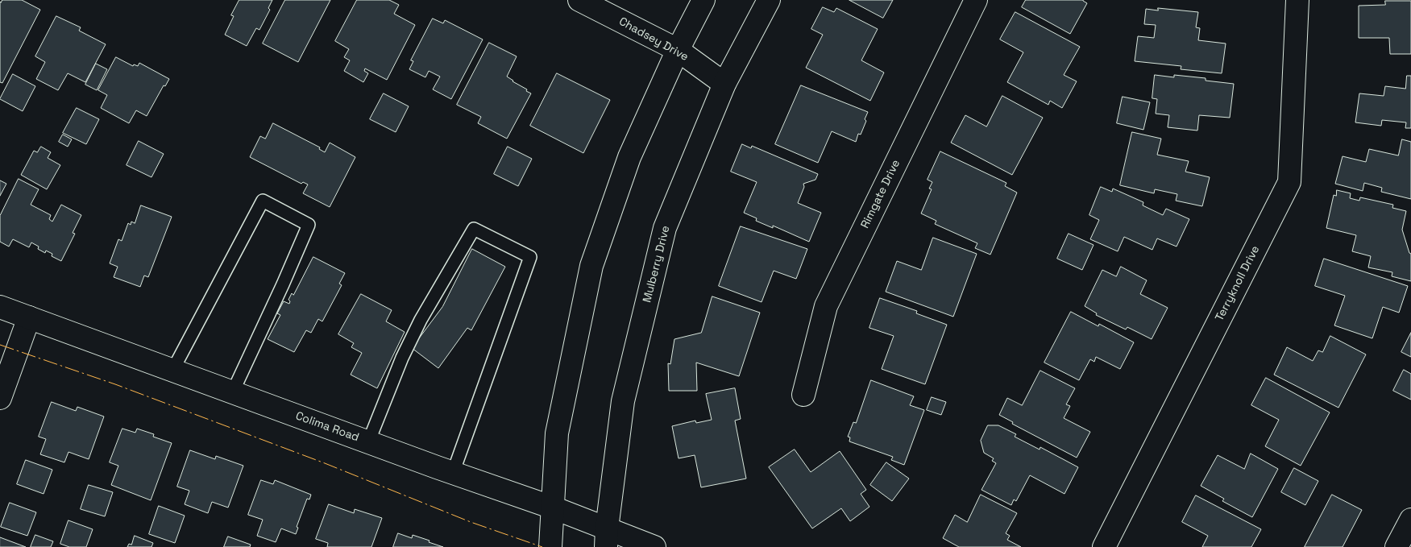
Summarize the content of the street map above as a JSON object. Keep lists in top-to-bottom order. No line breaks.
{"streets":{"main road":["Chadsey Drive","Rimgate Drive","Mulberry Drive","Terryknoll Drive","Colima Road"]},"crossings":[["Chadsey Drive","Mulberry Drive"],["Mulberry Drive","Colima Road"]]}
